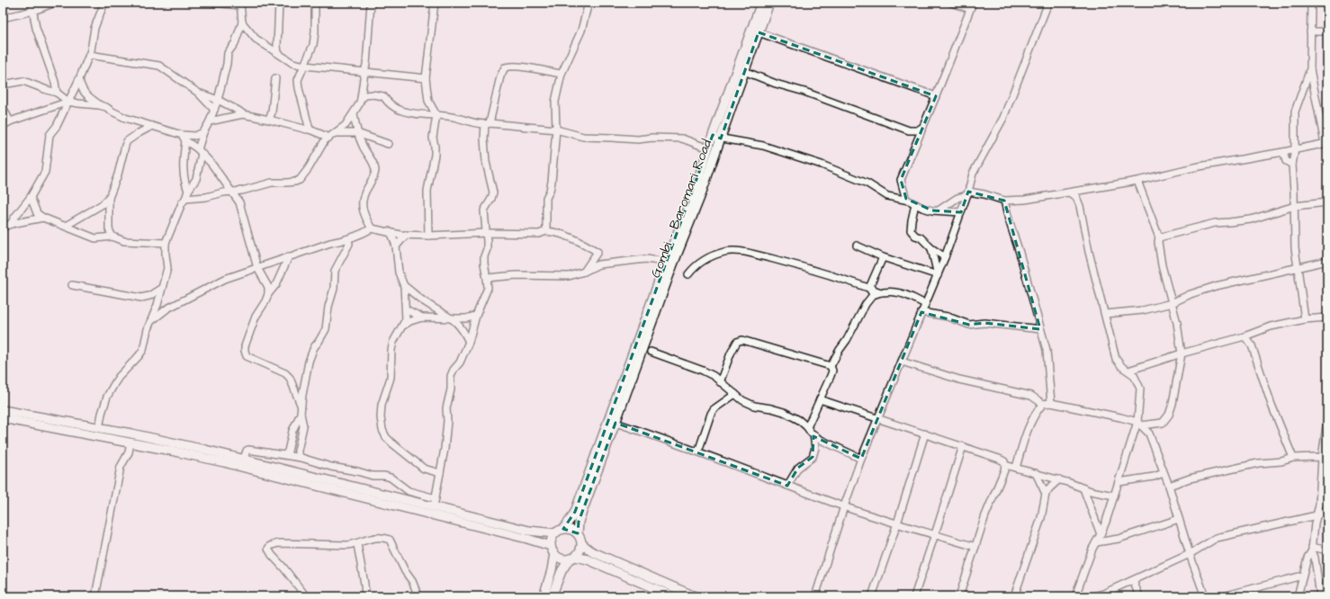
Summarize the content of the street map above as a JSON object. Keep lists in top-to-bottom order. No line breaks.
{"streets":{"main road":["Gombi - Baromari Road"]}}
